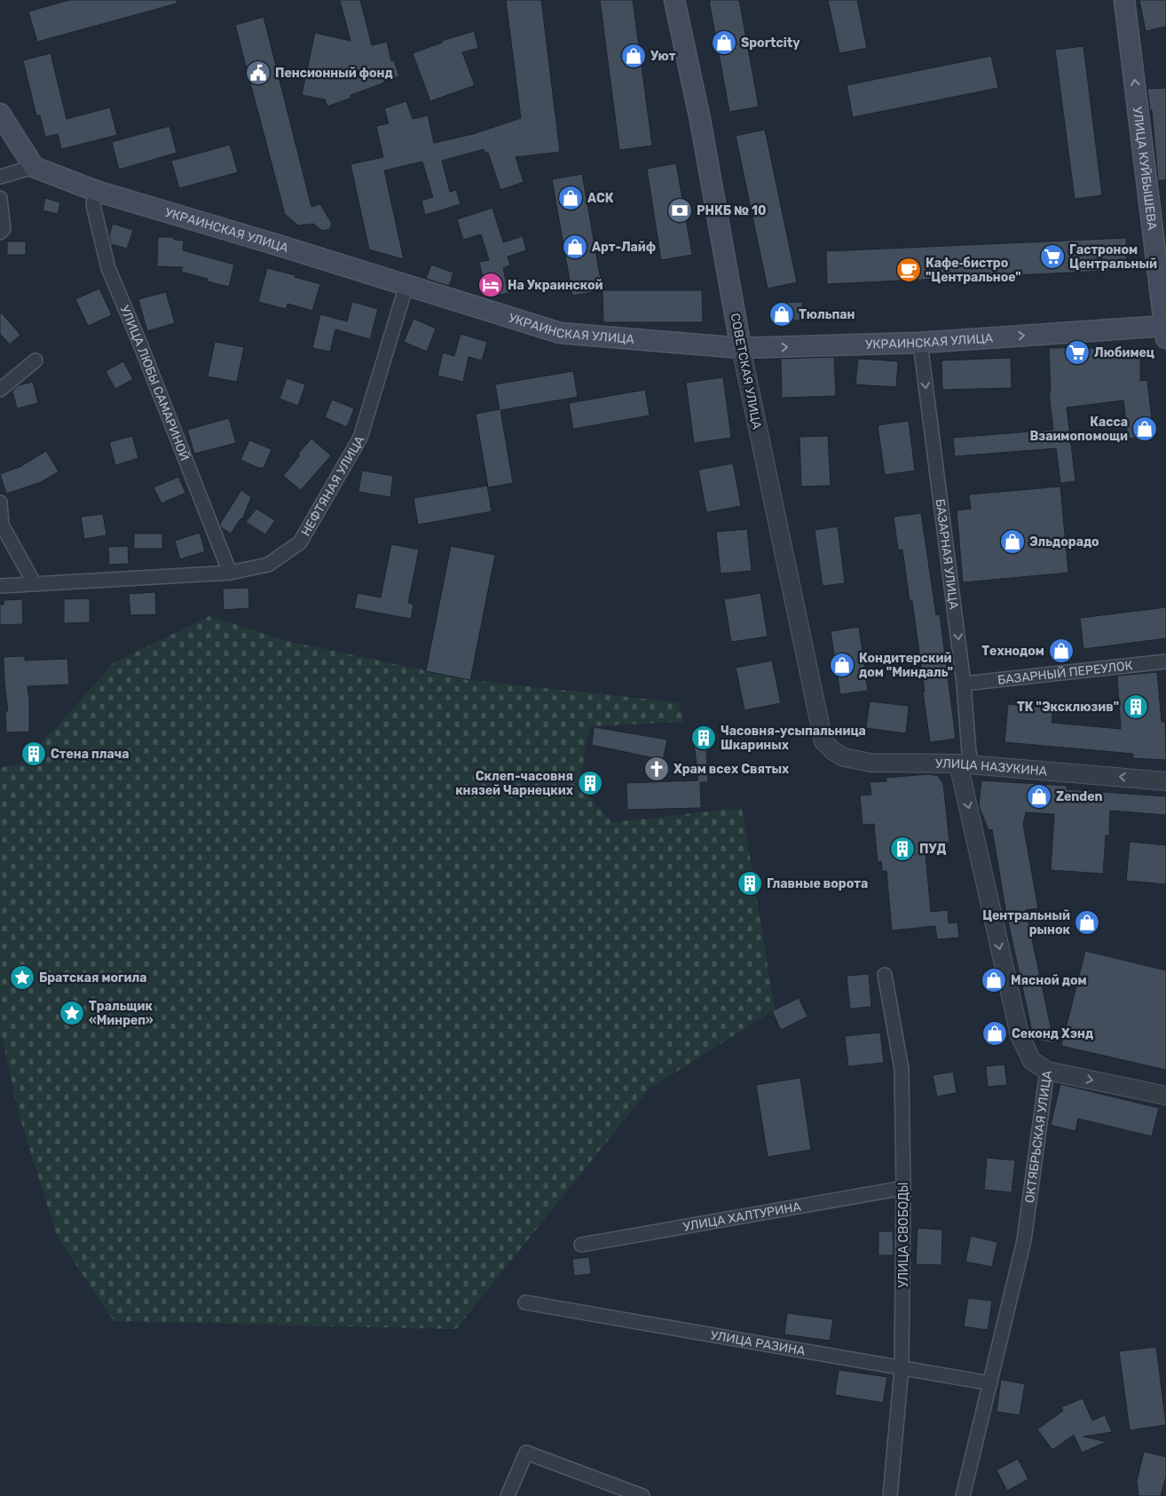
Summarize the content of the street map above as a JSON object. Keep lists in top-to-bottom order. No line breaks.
{"streets":{"main road":["УЛИЦА КУЙБЫШЕВА","УКРАИНСКАЯ УЛИЦА","СОВЕТСКАЯ УЛИЦА"],"street":["УЛИЦА ЛЮБЫ САМАРИНОЙ","НЕФТЯНАЯ УЛИЦА","БАЗАРНАЯ УЛИЦА","БАЗАРНЫЙ ПЕРЕУЛОК","УЛИЦА НАЗУКИНА","ОКТЯБРЬСКАЯ УЛИЦА","УЛИЦА ХАЛТУРИНА","УЛИЦА СВОБОДЫ","УЛИЦА РАЗИНА"]},"crossings":[["УЛИЦА КУЙБЫШЕВА","УКРАИНСКАЯ УЛИЦА"],["УКРАИНСКАЯ УЛИЦА","СОВЕТСКАЯ УЛИЦА"],["УКРАИНСКАЯ УЛИЦА","УЛИЦА ЛЮБЫ САМАРИНОЙ"],["УКРАИНСКАЯ УЛИЦА","НЕФТЯНАЯ УЛИЦА"],["УКРАИНСКАЯ УЛИЦА","БАЗАРНАЯ УЛИЦА"],["СОВЕТСКАЯ УЛИЦА","УЛИЦА НАЗУКИНА"],["УЛИЦА ЛЮБЫ САМАРИНОЙ","НЕФТЯНАЯ УЛИЦА"],["БАЗАРНАЯ УЛИЦА","БАЗАРНЫЙ ПЕРЕУЛОК"],["БАЗАРНАЯ УЛИЦА","УЛИЦА НАЗУКИНА"],["БАЗАРНАЯ УЛИЦА","ОКТЯБРЬСКАЯ УЛИЦА"],["УЛИЦА НАЗУКИНА","ОКТЯБРЬСКАЯ УЛИЦА"],["ОКТЯБРЬСКАЯ УЛИЦА","УЛИЦА РАЗИНА"],["УЛИЦА ХАЛТУРИНА","УЛИЦА СВОБОДЫ"],["УЛИЦА СВОБОДЫ","УЛИЦА РАЗИНА"]],"one_way":["УЛИЦА КУЙБЫШЕВА","УКРАИНСКАЯ УЛИЦА","БАЗАРНАЯ УЛИЦА","УЛИЦА НАЗУКИНА","ОКТЯБРЬСКАЯ УЛИЦА"],"places":{"shop":["Sportcity","Уют","АСК","Арт-Лайф","Тюльпан","Касса Взаимопомощи","Эльдорадо","Технодом","Кондитерский дом \"Миндаль\"","Zenden","Центральный рынок","Мясной дом","Секонд Хэнд"],"public building":["Пенсионный фонд"],"bank":["РНКБ № 10"],"supermarket":["Гастроном Центральный","Любимец"],"cafe":["Кафе‐бистро \"Центральное\""],"hotel":["На Украинской"],"building":["ТК \"Эксклюзив\"","Часовня-усыпальница Шкариных","Стена плача","Склеп-часовня князей Чарнецких","ПУД","Главные ворота"],"church":["Храм всех Святых"],"place":["Братская могила","Тральщик «Минреп»"]}}
